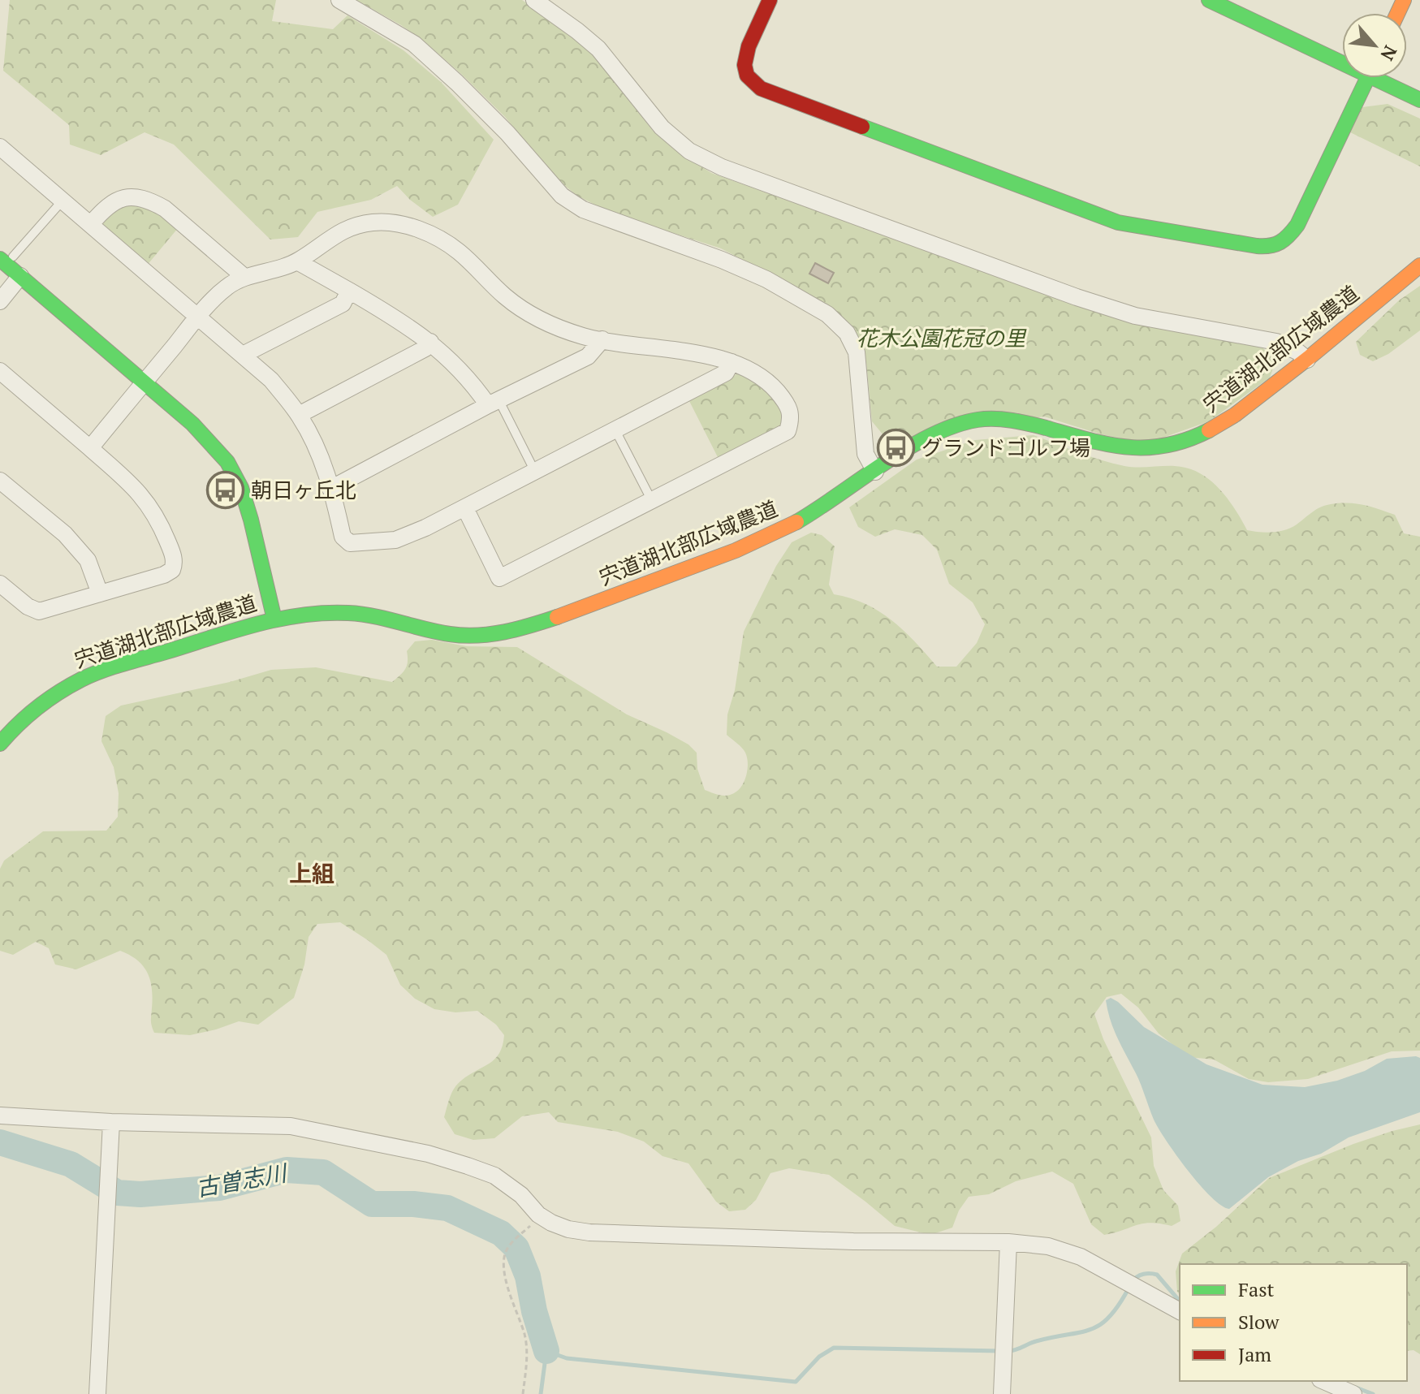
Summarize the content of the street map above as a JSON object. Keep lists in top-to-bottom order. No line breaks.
{"streets":{"street":["宍道湖北部広域農道"]},"districts":["上組"],"water":["古曽志川"],"parks":["花木公園花冠の里"],"places":{"bus stop":["グランドゴルフ場","朝日ヶ丘北"]},"legend":["Fast","Slow","Jam"],"north":"bottom right"}
